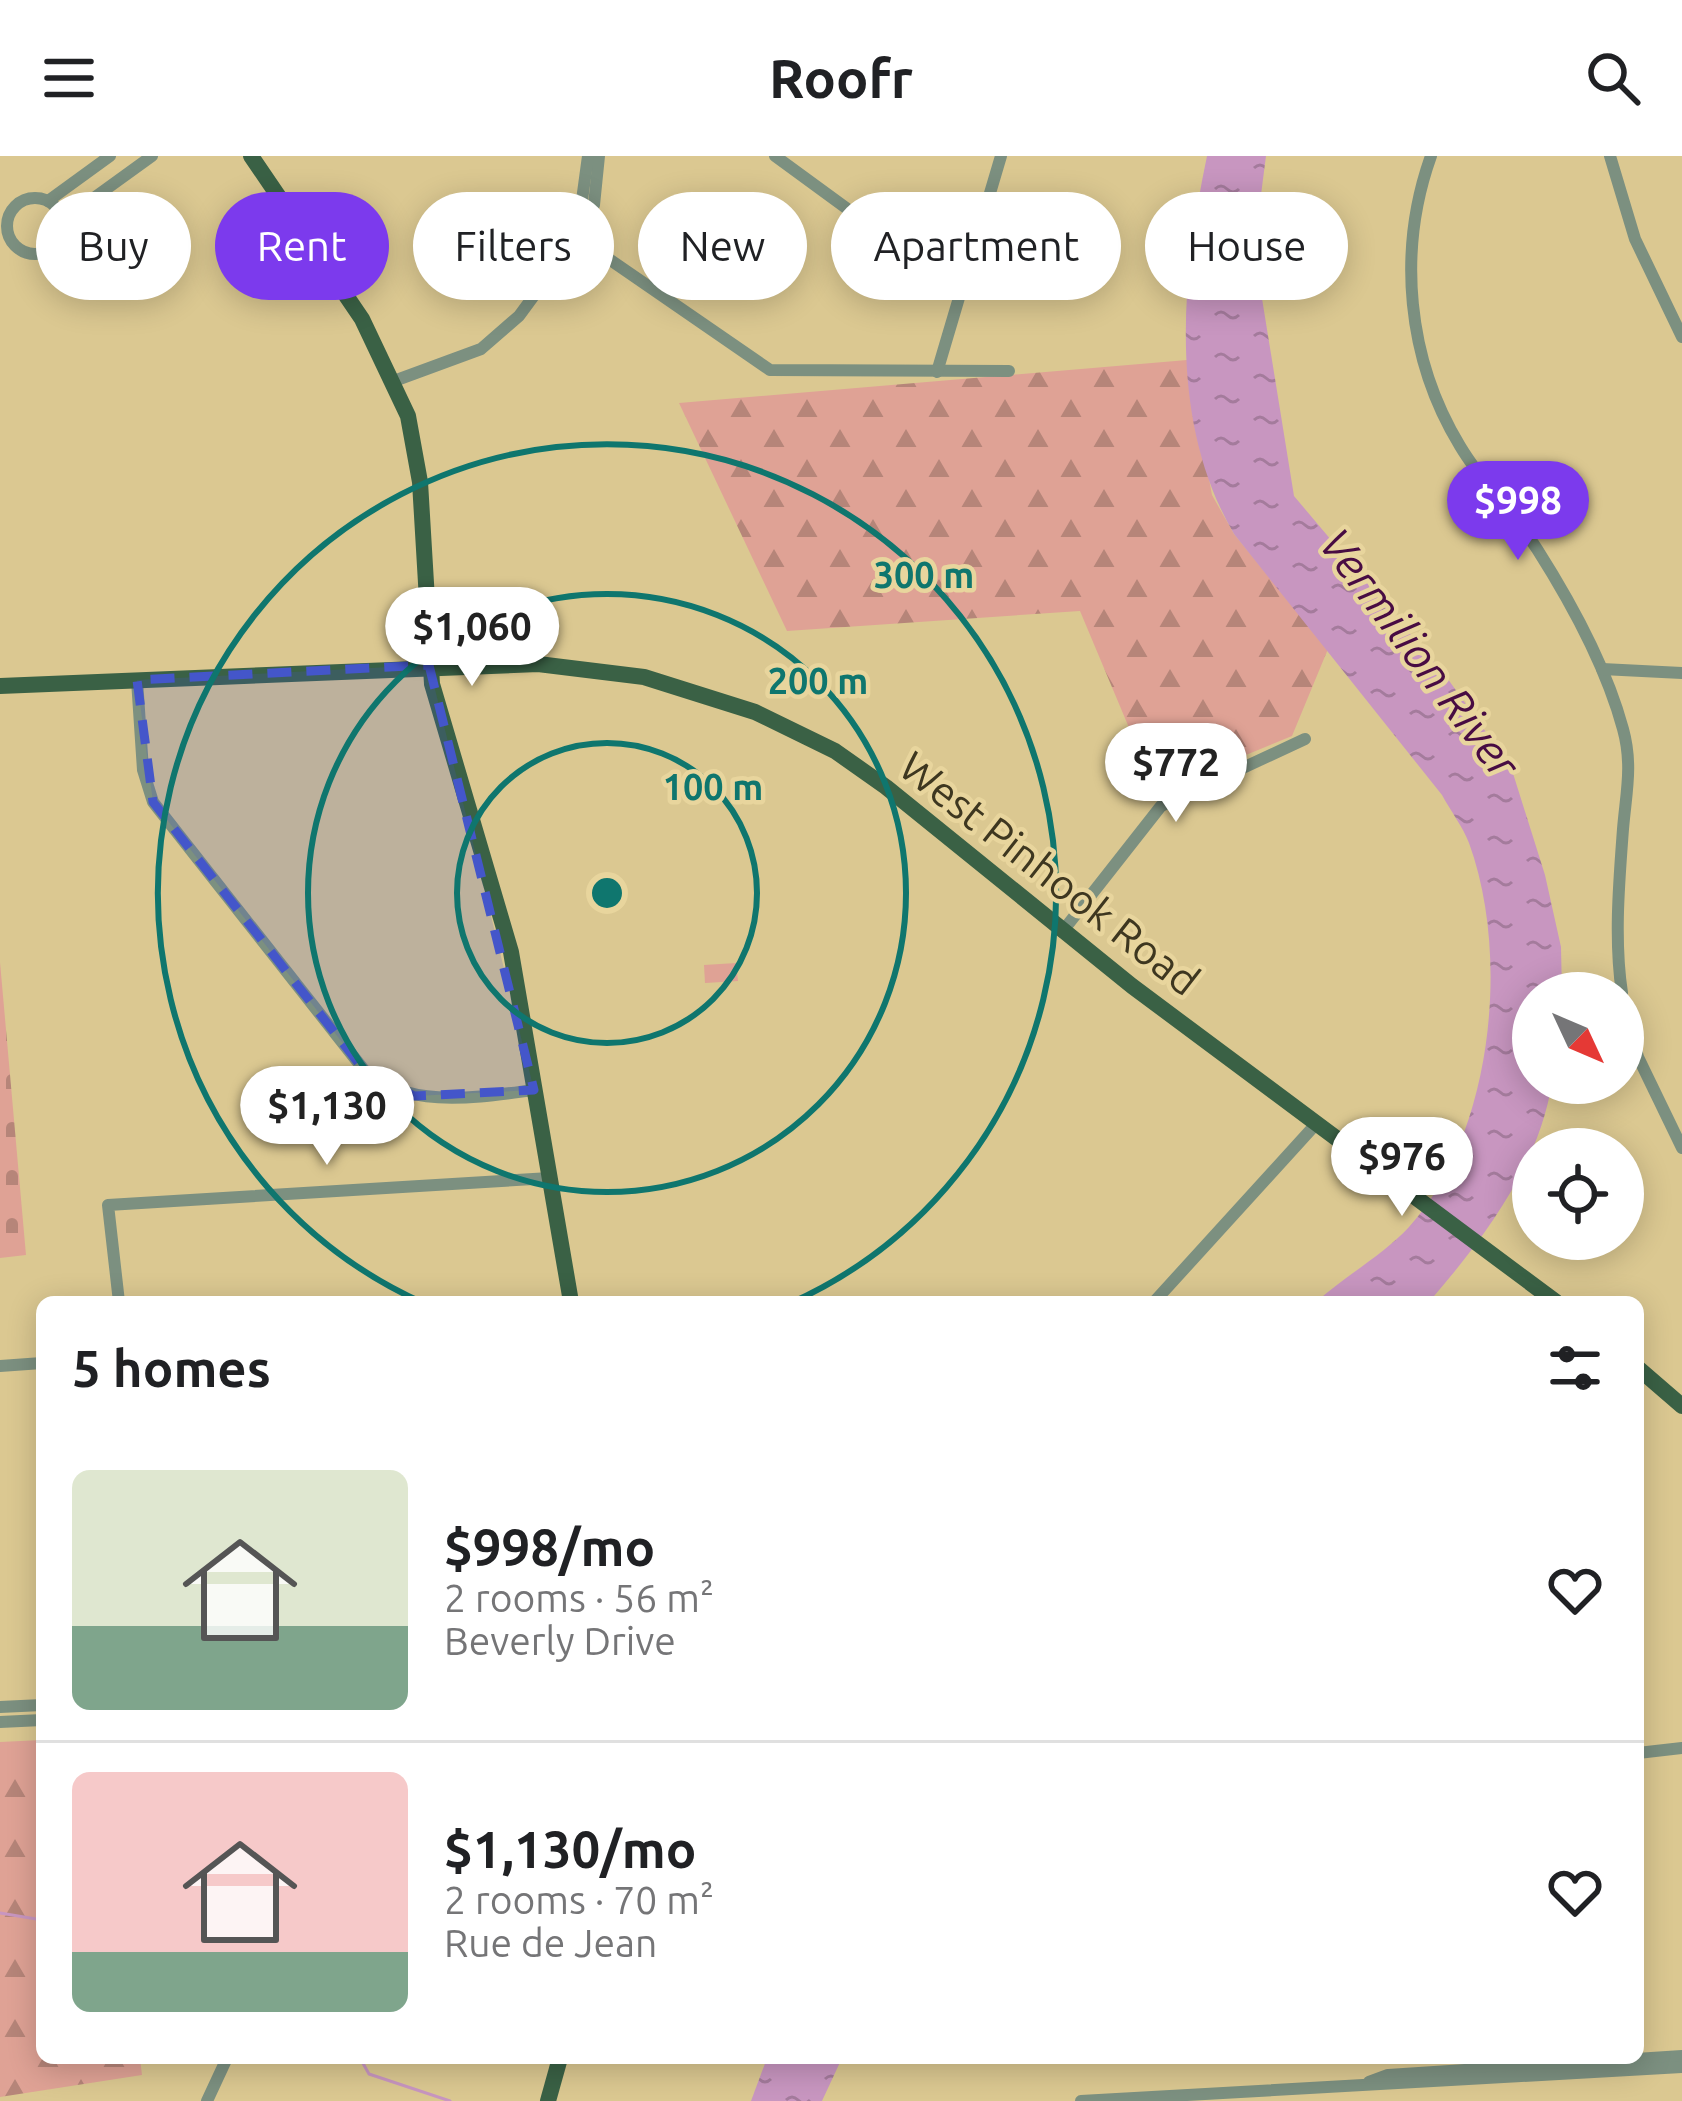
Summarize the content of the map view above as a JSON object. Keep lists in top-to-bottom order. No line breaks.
{"streets":{"main road":["West Pinhook Road"]},"water":["Vermilion River"],"north":"bottom right","page":{"header":"Roofr","chip":["Buy","Rent","Filters","New","Apartment","House"],"price":["$998","$1,060","$772","$1,130","$976"],"heading":"5 homes","list":[{"name":"$998/mo","note":"2 rooms · 56 m² · Beverly Drive"},{"name":"$1,130/mo","note":"2 rooms · 70 m² · Rue de Jean"}]},"rings":["300 m","200 m","100 m"]}
